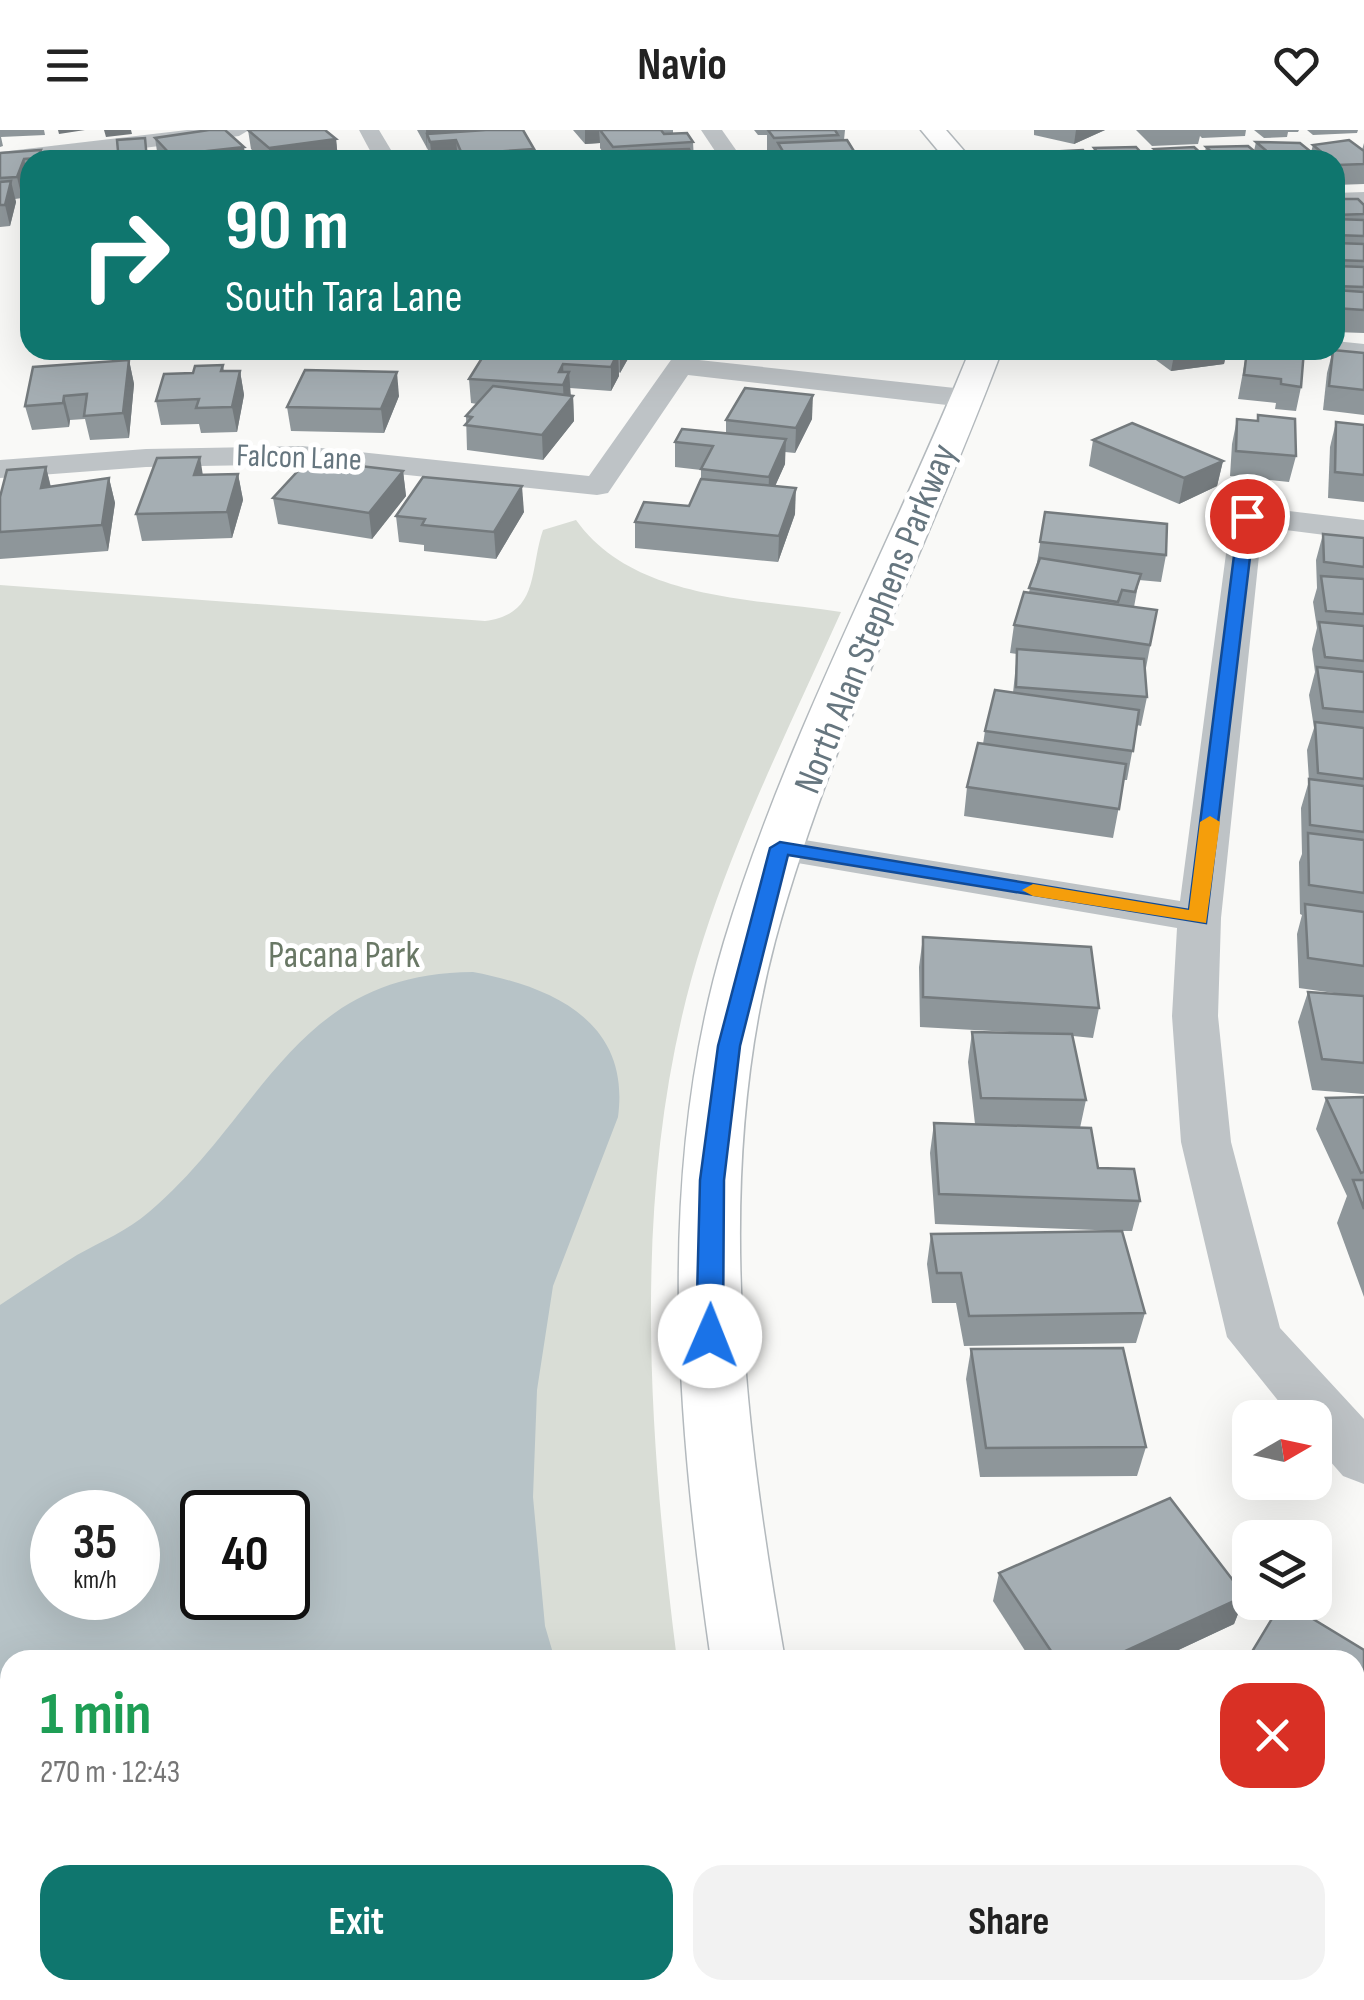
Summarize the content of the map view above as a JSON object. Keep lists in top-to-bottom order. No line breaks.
{"streets":{"street":["Falcon Lane","North Alan Stephens Parkway"]},"parks":["Pacana Park"],"north":"right","page":{"header":"Navio","turn":["90 m","South Tara Lane"],"speed":"35 km/h","limit":"40","heading":["1 min","270 m · 12:43"],"buttons":["Exit","Share"]}}
